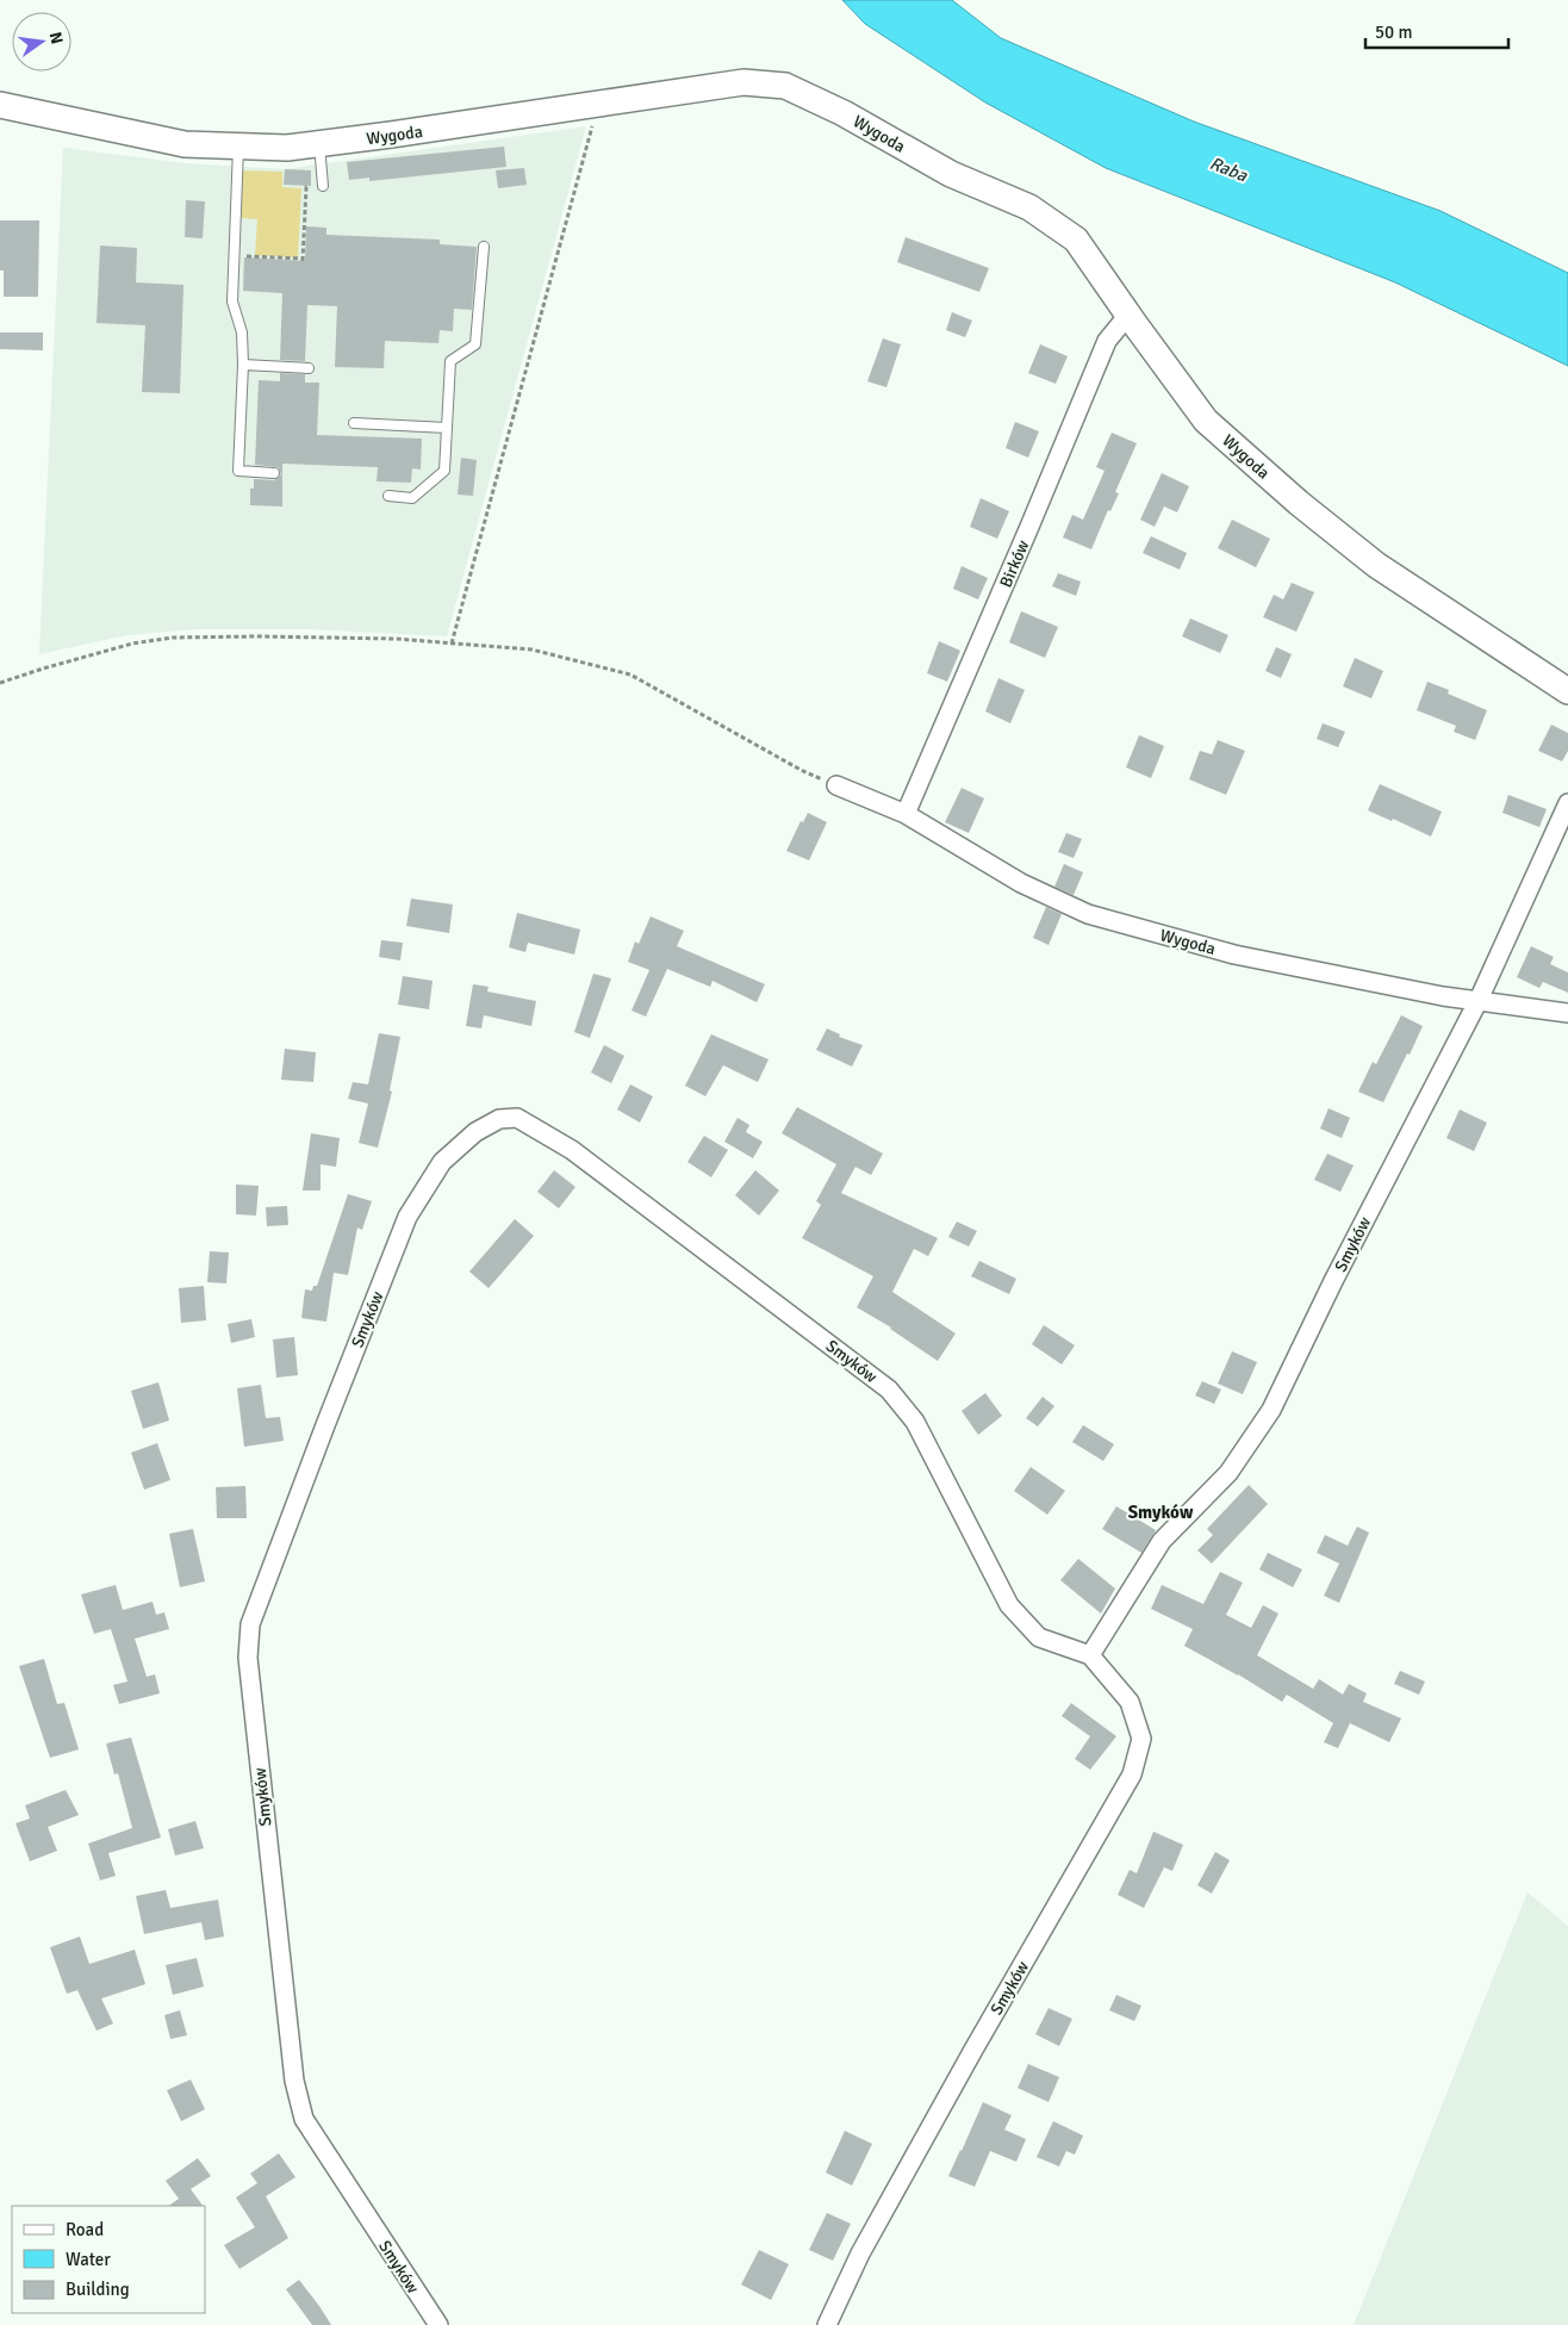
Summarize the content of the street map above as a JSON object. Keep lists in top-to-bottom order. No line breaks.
{"streets":{"street":["Wygoda","Birków","Smyków"]},"crossings":[["Wygoda","Birków"],["Wygoda","Smyków"]],"districts":["Smyków"],"water":["Raba"],"legend":["Road","Water","Building"],"scale_bar":"50 m","north":"right"}
